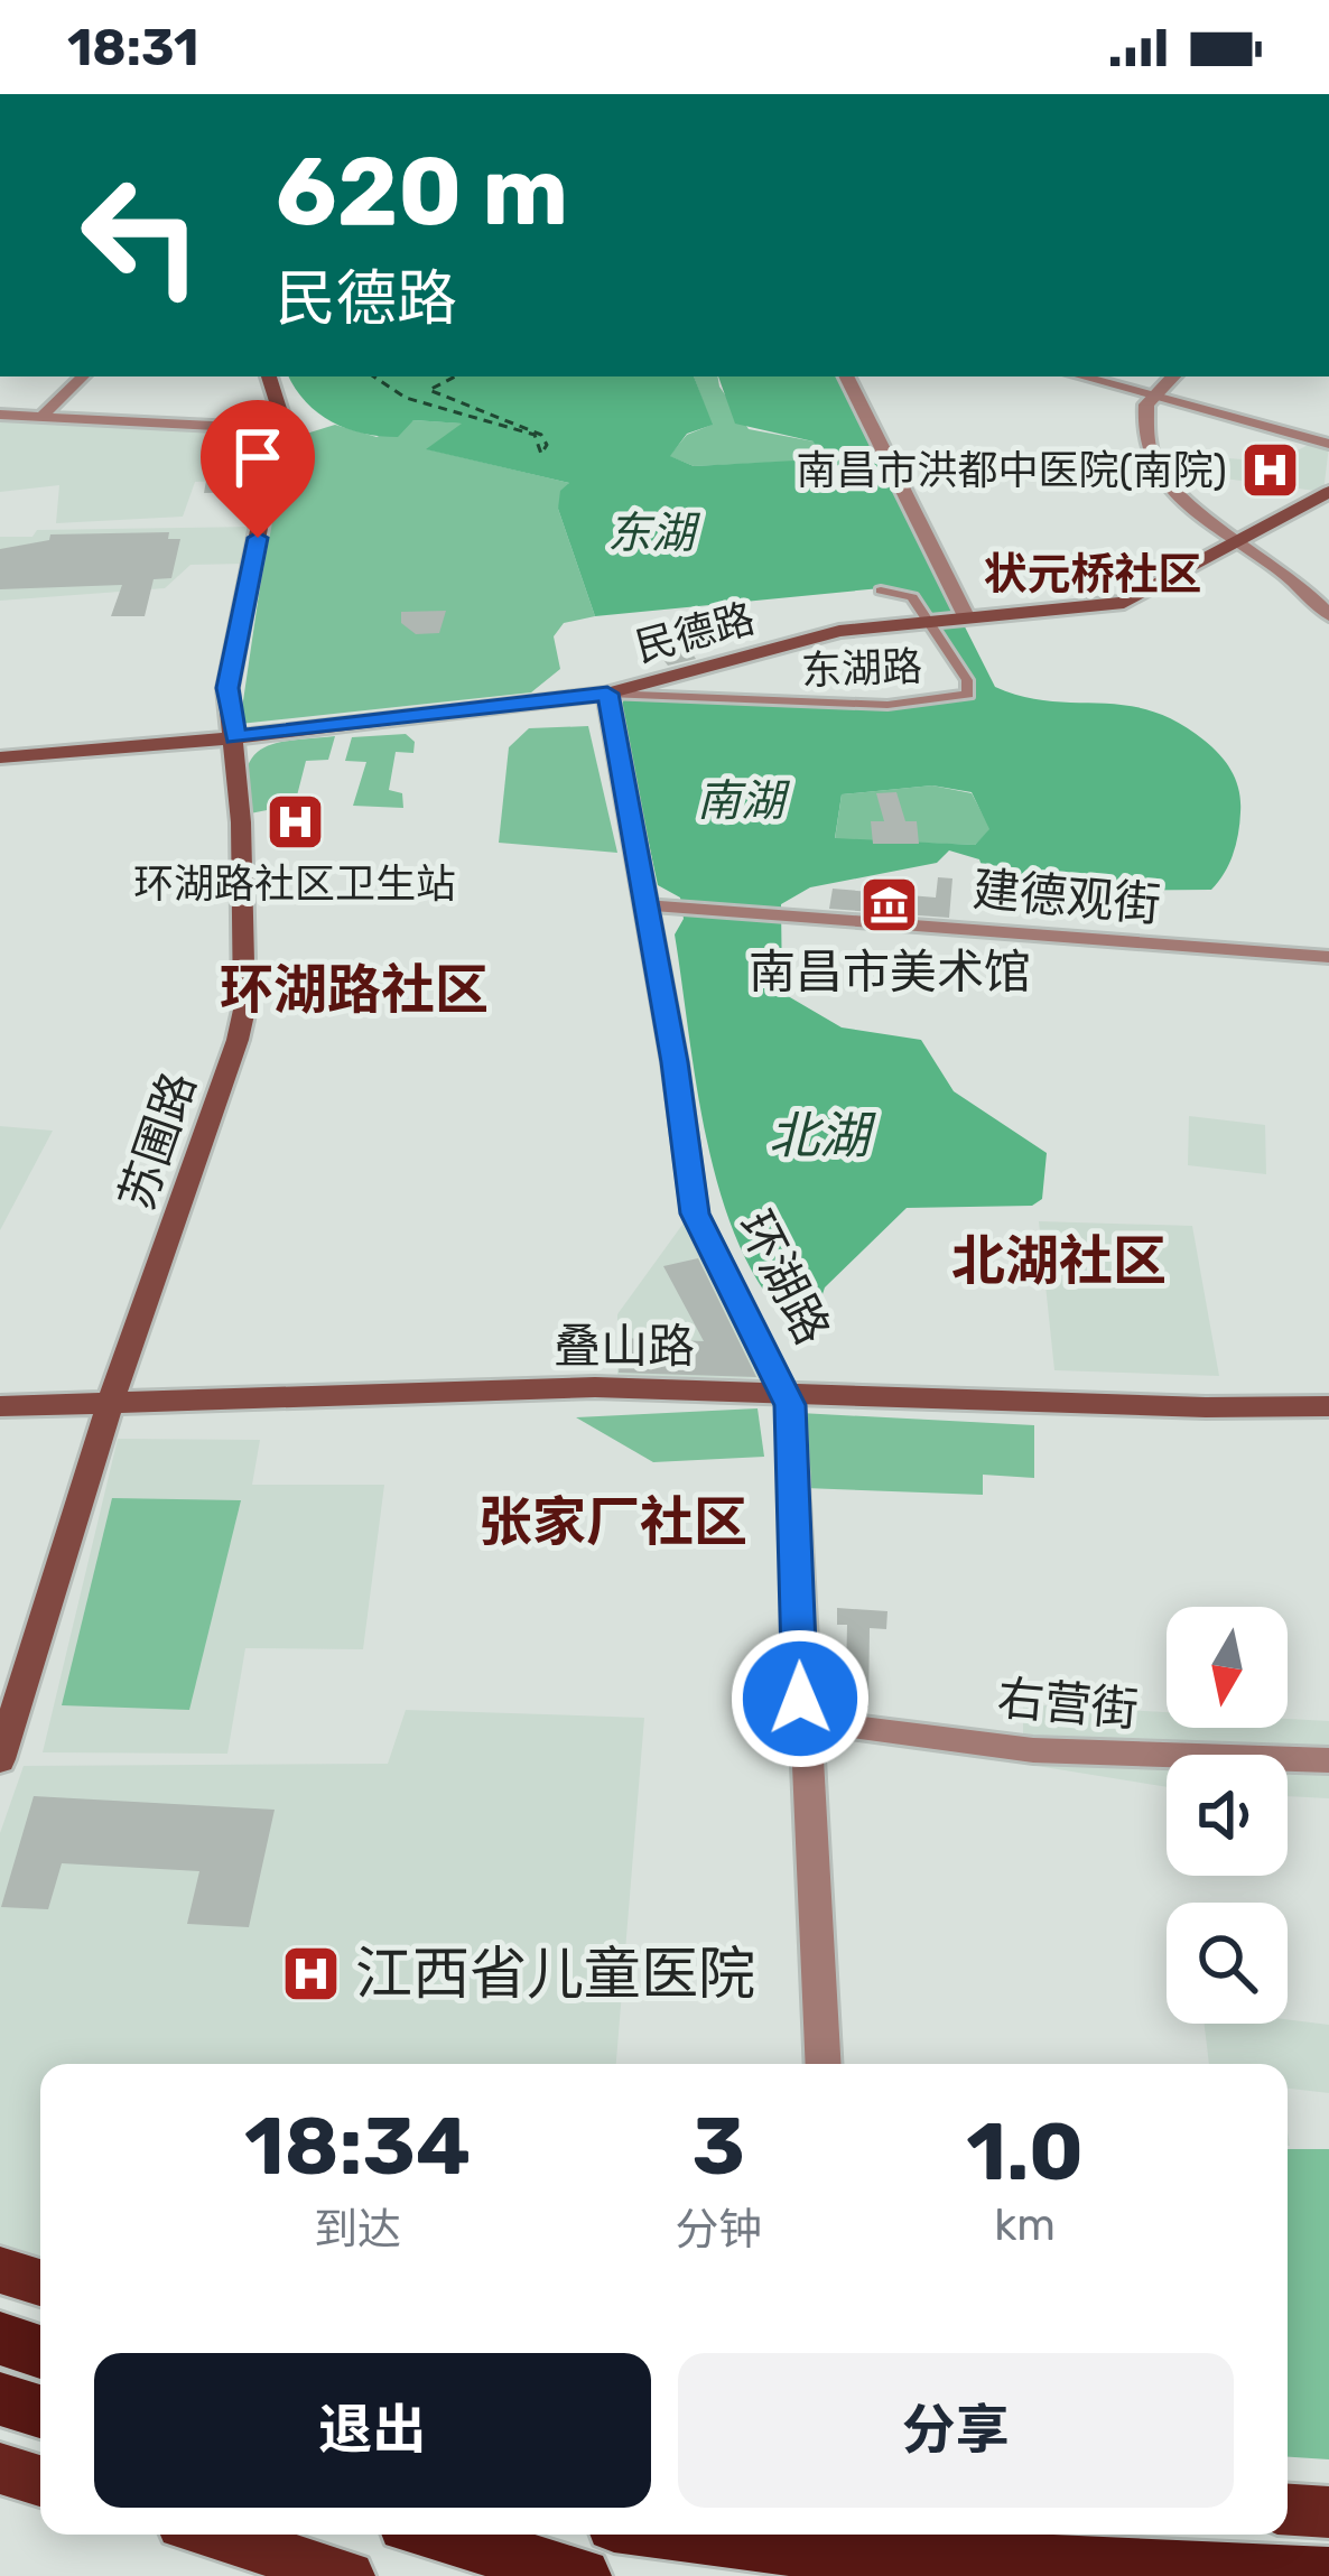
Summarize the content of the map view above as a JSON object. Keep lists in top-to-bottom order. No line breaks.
{"streets":{"main road":["民德路","苏圃路","叠山路"],"street":["东湖路","建德观街","环湖路","右营街"]},"crossings":[["民德路","东湖路"],["民德路","苏圃路"],["民德路","环湖路"],["东湖路","环湖路"],["建德观街","环湖路"],["苏圃路","叠山路"],["环湖路","叠山路"],["环湖路","右营街"]],"districts":["状元桥社区","环湖路社区","北湖社区","张家厂社区"],"water":["东湖","南湖","北湖"],"places":{"hospital":["南昌市洪都中医院(南院)","环湖路社区卫生站","江西省儿童医院"],"museum":["南昌市美术馆"]},"north":"bottom","page":{"status":"18:31","turn":["620 m","民德路"],"eta":["18:34","到达","3","分钟","1.0","km"],"buttons":["退出","分享"]}}
